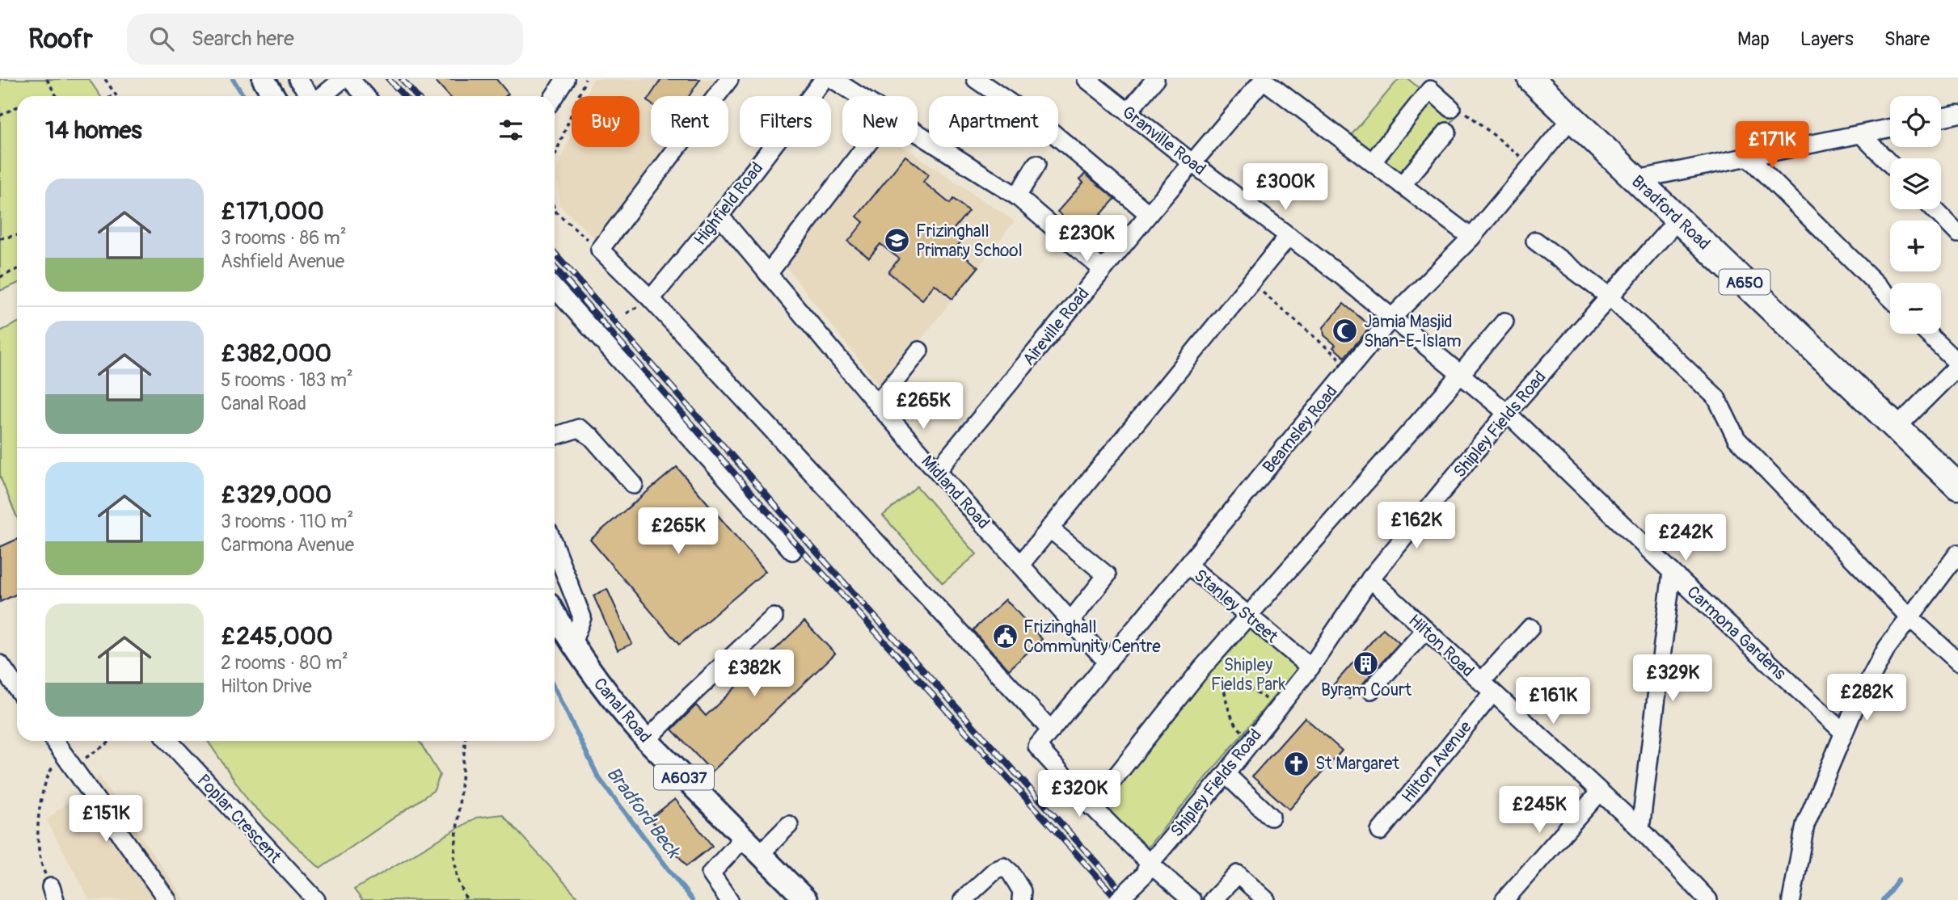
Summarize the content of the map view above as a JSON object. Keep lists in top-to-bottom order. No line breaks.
{"streets":{"highway":["Bradford Road","A650"],"main road":["Canal Road","A6037"],"street":["Granville Road","Highfield Road","Aireville Road","Shipley Fields Road","Beamsley Road","Midland Road","Stanley Street","Carmona Gardens","Hilton Road","Hilton Avenue","Poplar Crescent"]},"crossings":[["Granville Road","Aireville Road"],["Granville Road","Shipley Fields Road"],["Granville Road","Beamsley Road"],["Granville Road","Carmona Gardens"],["Highfield Road","Midland Road"],["Bradford Road","Shipley Fields Road"],["Bradford Road","Beamsley Road"],["Aireville Road","Midland Road"],["Shipley Fields Road","Stanley Street"],["Shipley Fields Road","Carmona Gardens"],["Shipley Fields Road","Hilton Road"],["Beamsley Road","Midland Road"],["Beamsley Road","Stanley Street"],["Hilton Road","Hilton Avenue"]],"water":["Bradford Beck"],"parks":["Shipley Fields Park"],"places":{"school or university":["Frizinghall Primary School"],"mosque":["Jamia Masjid Shan-E-Islam"],"public building":["Frizinghall Community Centre"],"building":["Byram Court"],"church":["St Margaret"]},"page":{"header":"Roofr","search":"Search here","nav":["Map","Layers","Share"],"map_buttons":["+","−"],"chip":["Buy","Rent","Filters","New","Apartment"],"heading":"14 homes","price":["£171K","£300K","£230K","£265K","£162K","£265K","£242K","£382K","£329K","£282K","£161K","£320K","£245K","£151K"],"list":[{"name":"£171,000","note":"3 rooms · 86 m² · Ashfield Avenue"},{"name":"£382,000","note":"5 rooms · 183 m² · Canal Road"},{"name":"£329,000","note":"3 rooms · 110 m² · Carmona Avenue"},{"name":"£245,000","note":"2 rooms · 80 m² · Hilton Drive"}]}}
